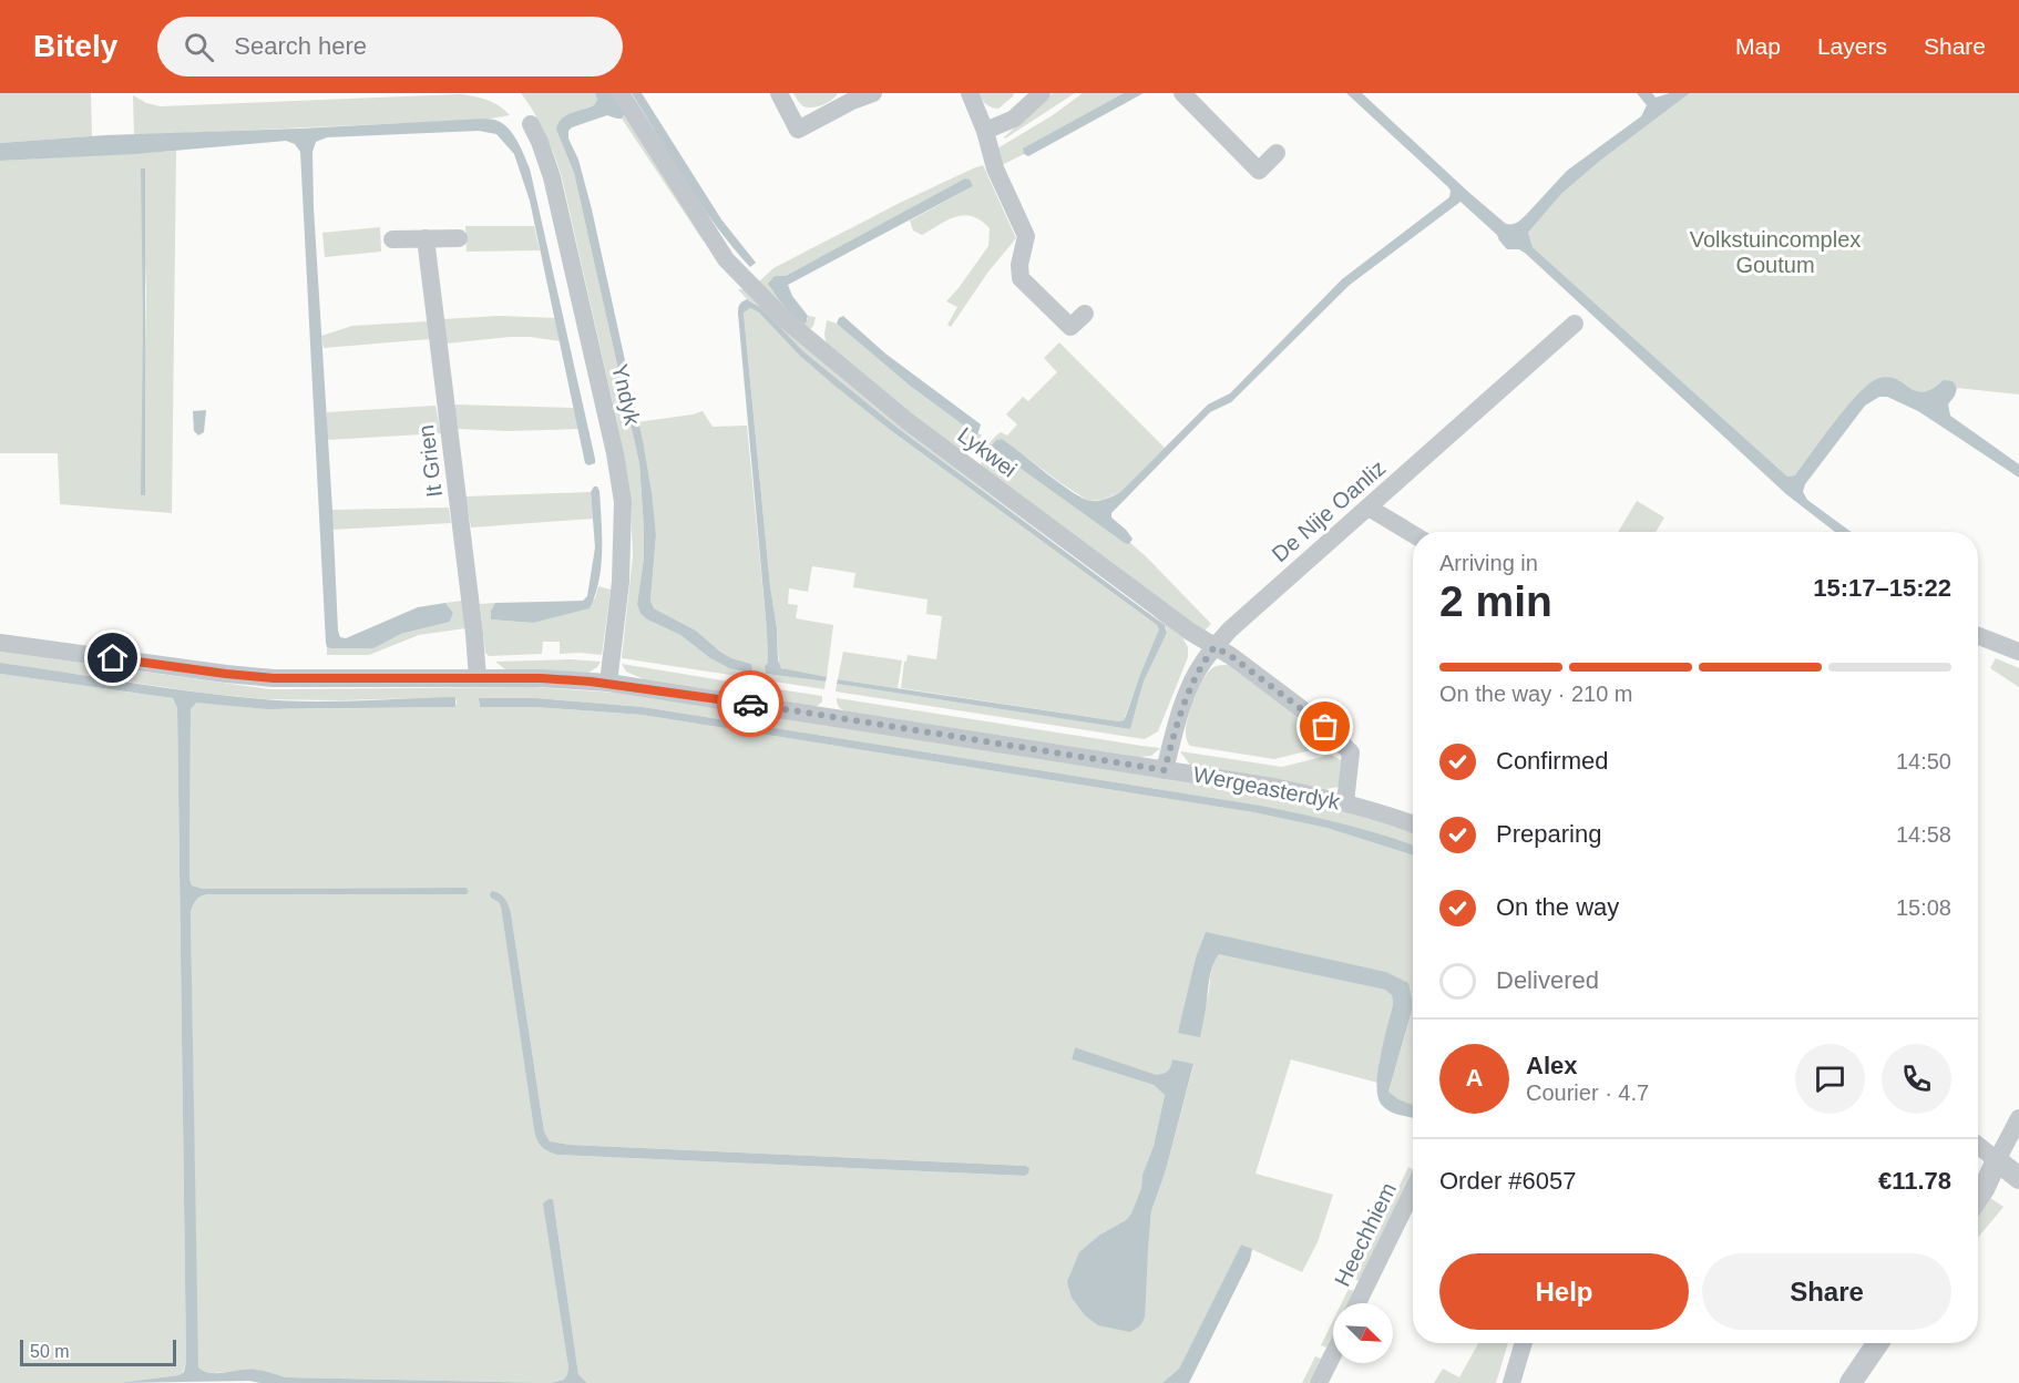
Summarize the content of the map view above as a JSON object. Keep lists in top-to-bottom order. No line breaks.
{"streets":{"street":["Yndyk","Lykwei","It Grien","De Nije Oanliz","Wergeasterdyk","Heechhiem"]},"crossings":[["Yndyk","Wergeasterdyk"],["Lykwei","De Nije Oanliz"],["Lykwei","Wergeasterdyk"],["It Grien","Wergeasterdyk"],["De Nije Oanliz","Wergeasterdyk"]],"parks":["Volkstuincomplex Goutum"],"scale_bar":"50 m","north":"bottom right","page":{"header":"Bitely","search":"Search here","nav":["Map","Layers","Share"],"heading":["2 min","Arriving in","15:17–15:22"],"panel":["Alex","Courier · 4.7","Order #6057","€11.78"],"bar":"On the way · 210 m","list":[["Confirmed","14:50"],["Preparing","14:58"],["On the way","15:08"],"Delivered"],"round":"A","buttons":["Help","Share"],"scale":"50 m"}}
